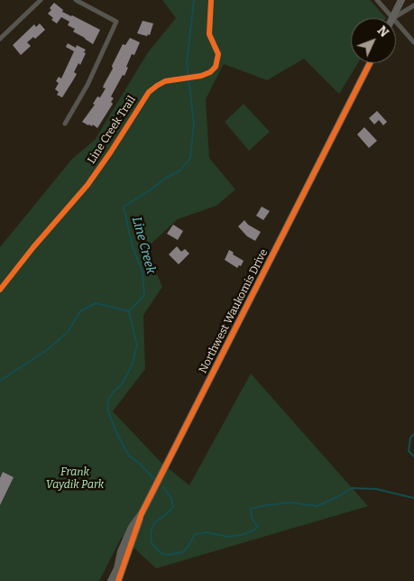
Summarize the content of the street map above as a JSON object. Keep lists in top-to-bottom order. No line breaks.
{"streets":{"main road":["Northwest Waukomis Drive"],"cycle path":["Line Creek Trail"]},"water":["Line Creek"],"parks":["Frank Vaydik Park"],"north":"top right"}
